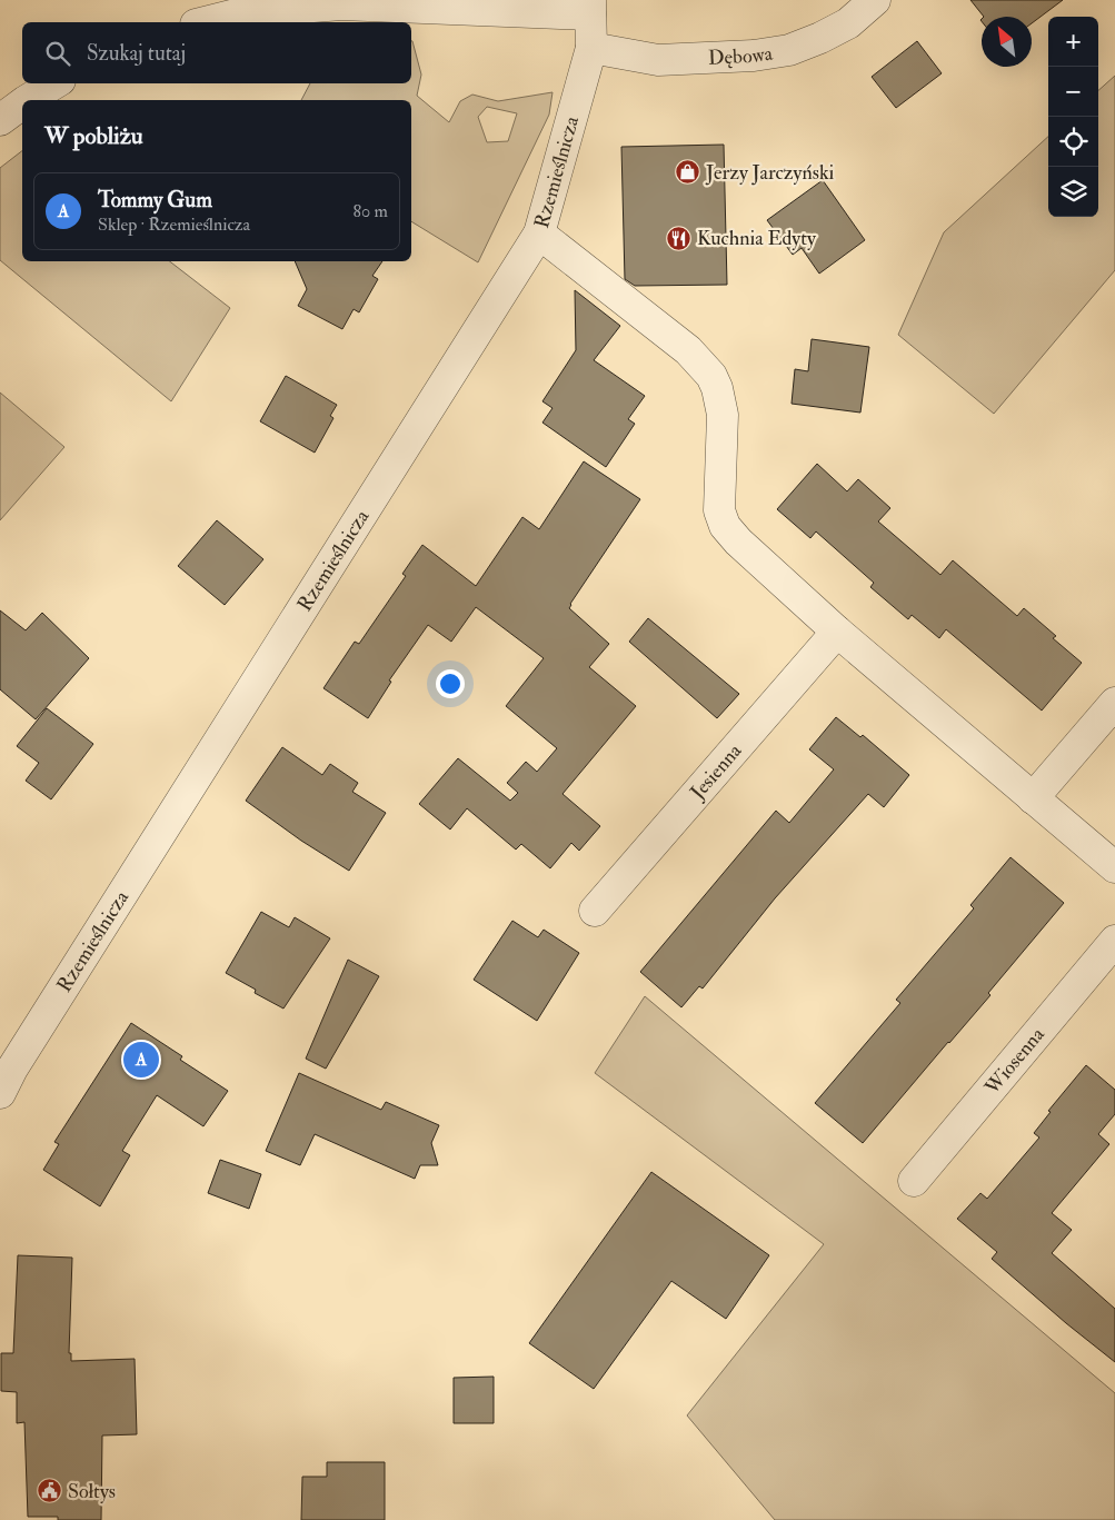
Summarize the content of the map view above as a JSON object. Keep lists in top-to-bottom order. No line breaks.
{"streets":{"street":["Dębowa","Rzemieślnicza","Jesienna","Wiosenna"]},"crossings":[["Dębowa","Rzemieślnicza"]],"places":{"shop":["Jerzy Jarczyński"],"restaurant":["Kuchnia Edyty"],"public building":["Sołtys"]},"north":"top left","page":{"map_buttons":["+","−"],"search":"Szukaj tutaj","heading":"W pobliżu","list":[{"mark":"A","name":"Tommy Gum","note":"Sklep · Rzemieślnicza","value":"80 m"}],"pins":"A"}}
